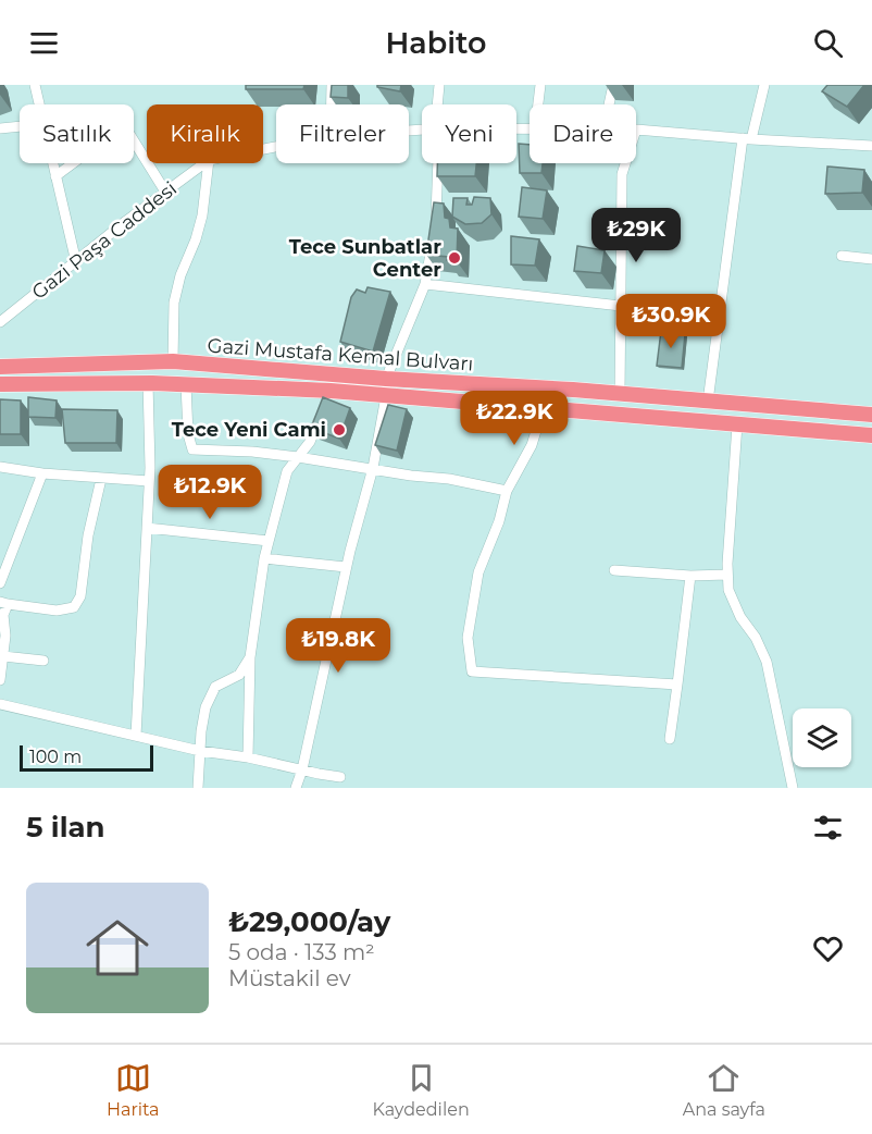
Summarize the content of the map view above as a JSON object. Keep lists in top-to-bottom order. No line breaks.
{"streets":{"highway":["Gazi Mustafa Kemal Bulvarı"],"street":["Gazi Paşa Caddesi"]},"places":["Tece Sunbatlar Center","Tece Yeni Cami"],"scale_bar":"100 m","page":{"header":"Habito","chip":["Satılık","Kiralık","Filtreler","Yeni","Daire"],"price":["₺29K","₺30.9K","₺22.9K","₺12.9K","₺19.8K"],"scale":"100 m","heading":"5 ilan","list":[{"name":"₺29,000/ay","note":"5 oda · 133 m² · Müstakil ev"}],"tabs":["Harita","Kaydedilen","Ana sayfa"]}}
